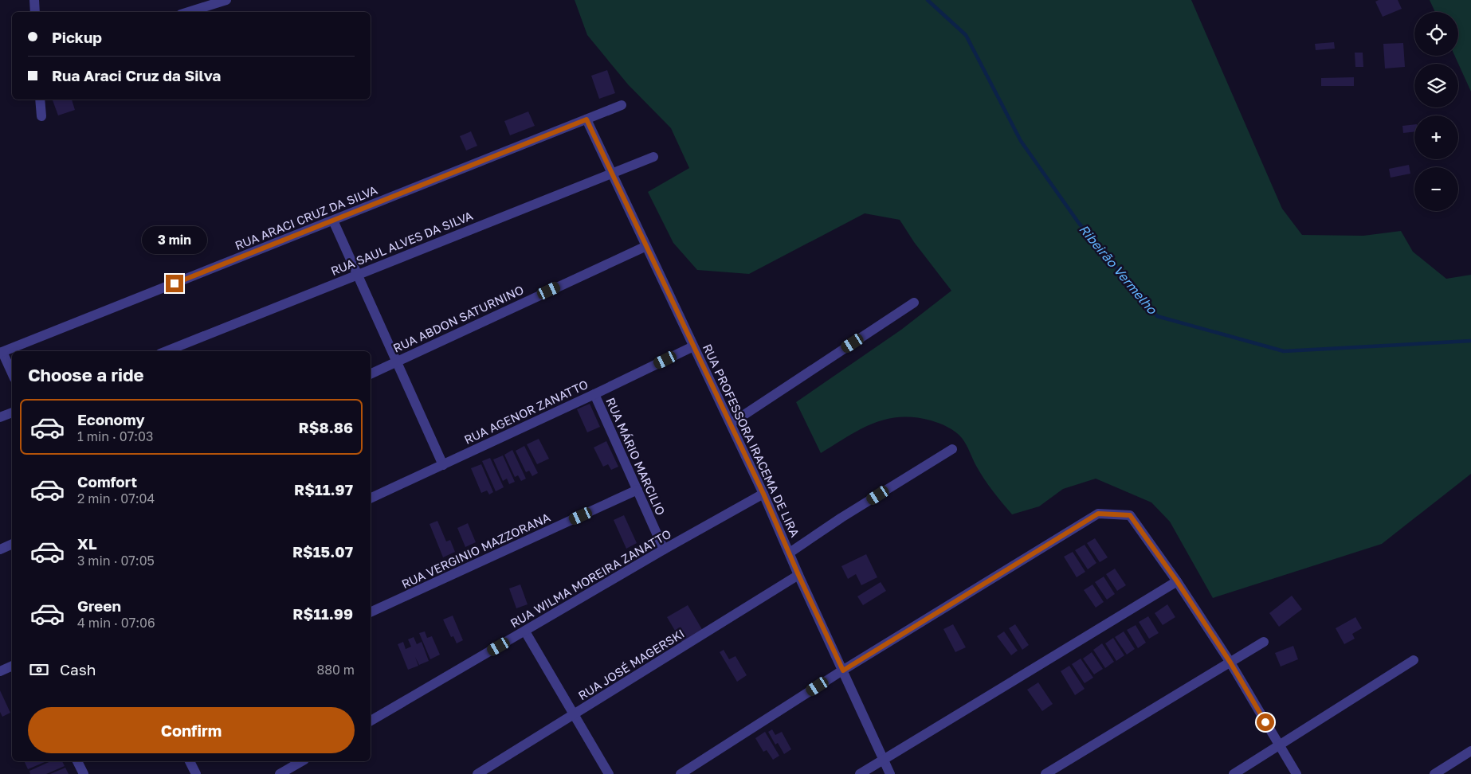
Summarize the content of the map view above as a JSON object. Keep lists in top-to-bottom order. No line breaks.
{"streets":{"street":["RUA ARACI CRUZ DA SILVA","RUA SAUL ALVES DA SILVA","RUA ABDON SATURNINO","RUA AGENOR ZANATTO","RUA PROFESSORA IRACEMA DE LIRA","RUA MÁRIO MARCILIO","RUA VERGINIO MAZZORANA","RUA WILMA MOREIRA ZANATTO","RUA JOSÉ MAGERSKI"]},"crossings":[["RUA ARACI CRUZ DA SILVA","RUA PROFESSORA IRACEMA DE LIRA"],["RUA SAUL ALVES DA SILVA","RUA PROFESSORA IRACEMA DE LIRA"],["RUA ABDON SATURNINO","RUA PROFESSORA IRACEMA DE LIRA"],["RUA AGENOR ZANATTO","RUA PROFESSORA IRACEMA DE LIRA"],["RUA AGENOR ZANATTO","RUA MÁRIO MARCILIO"],["RUA PROFESSORA IRACEMA DE LIRA","RUA WILMA MOREIRA ZANATTO"],["RUA PROFESSORA IRACEMA DE LIRA","RUA JOSÉ MAGERSKI"],["RUA MÁRIO MARCILIO","RUA VERGINIO MAZZORANA"],["RUA MÁRIO MARCILIO","RUA WILMA MOREIRA ZANATTO"]],"water":["Ribeirão Vermelho"],"page":{"map_buttons":["+","−"],"banner":["Pickup","Rua Araci Cruz da Silva"],"bubble":"3 min","heading":"Choose a ride","list":[{"name":"Economy","note":"1 min · 07:03","value":"R$8.86"},{"name":"Comfort","note":"2 min · 07:04","value":"R$11.97"},{"name":"XL","note":"3 min · 07:05","value":"R$15.07"},{"name":"Green","note":"4 min · 07:06","value":"R$11.99"}],"pay":["Cash","880 m"],"buttons":"Confirm"}}
